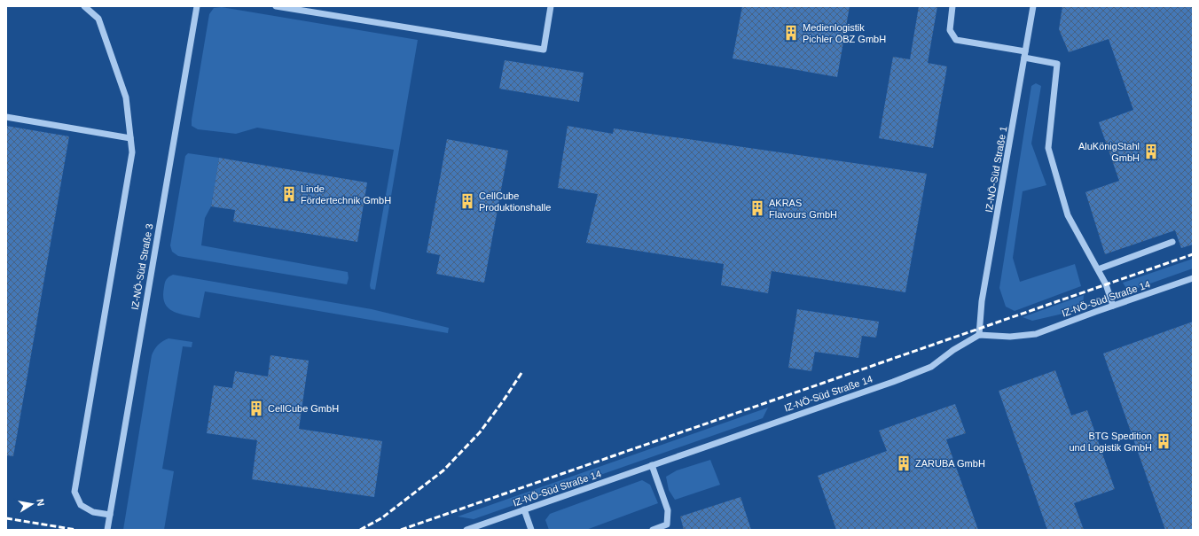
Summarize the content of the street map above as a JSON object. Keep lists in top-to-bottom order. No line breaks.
{"streets":{"street":["IZ-NÖ-Süd Straße 1","IZ-NÖ-Süd Straße 3","IZ-NÖ-Süd Straße 14"]},"crossings":[["IZ-NÖ-Süd Straße 1","IZ-NÖ-Süd Straße 14"]],"places":{"building":["Medienlogistik Pichler ÖBZ GmbH","AluKönigStahl GmbH","Linde Fördertechnik GmbH","CellCube Produktionshalle","AKRAS Flavours GmbH","CellCube GmbH","BTG Spedition und Logistik GmbH","ZARUBA GmbH"]},"north":"right"}
